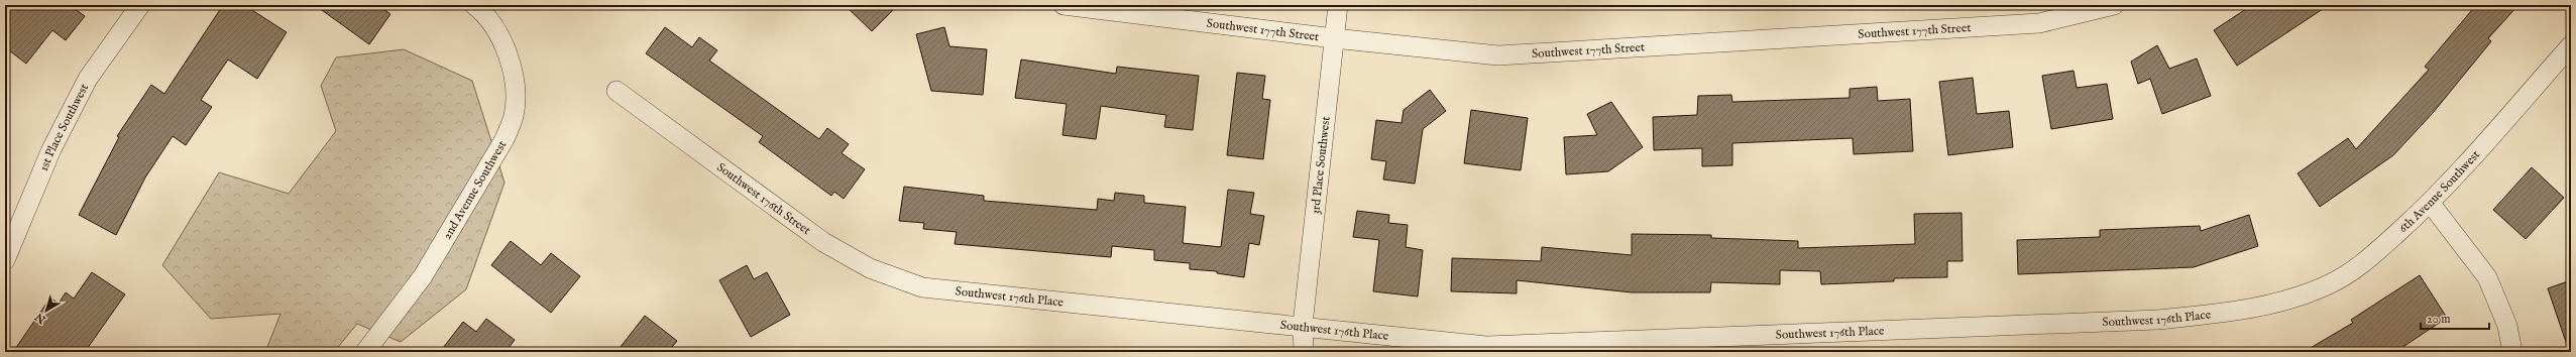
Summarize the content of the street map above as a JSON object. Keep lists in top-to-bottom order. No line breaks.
{"streets":{"street":["Southwest 177th Street","1st Place Southwest","3rd Place Southwest","2nd Avenue Southwest","6th Avenue Southwest","Southwest 176th Street","Southwest 176th Place"]},"crossings":[["Southwest 177th Street","3rd Place Southwest"],["3rd Place Southwest","Southwest 176th Place"],["6th Avenue Southwest","Southwest 176th Place"],["Southwest 176th Street","Southwest 176th Place"]],"scale_bar":"20 m","north":"bottom left"}
